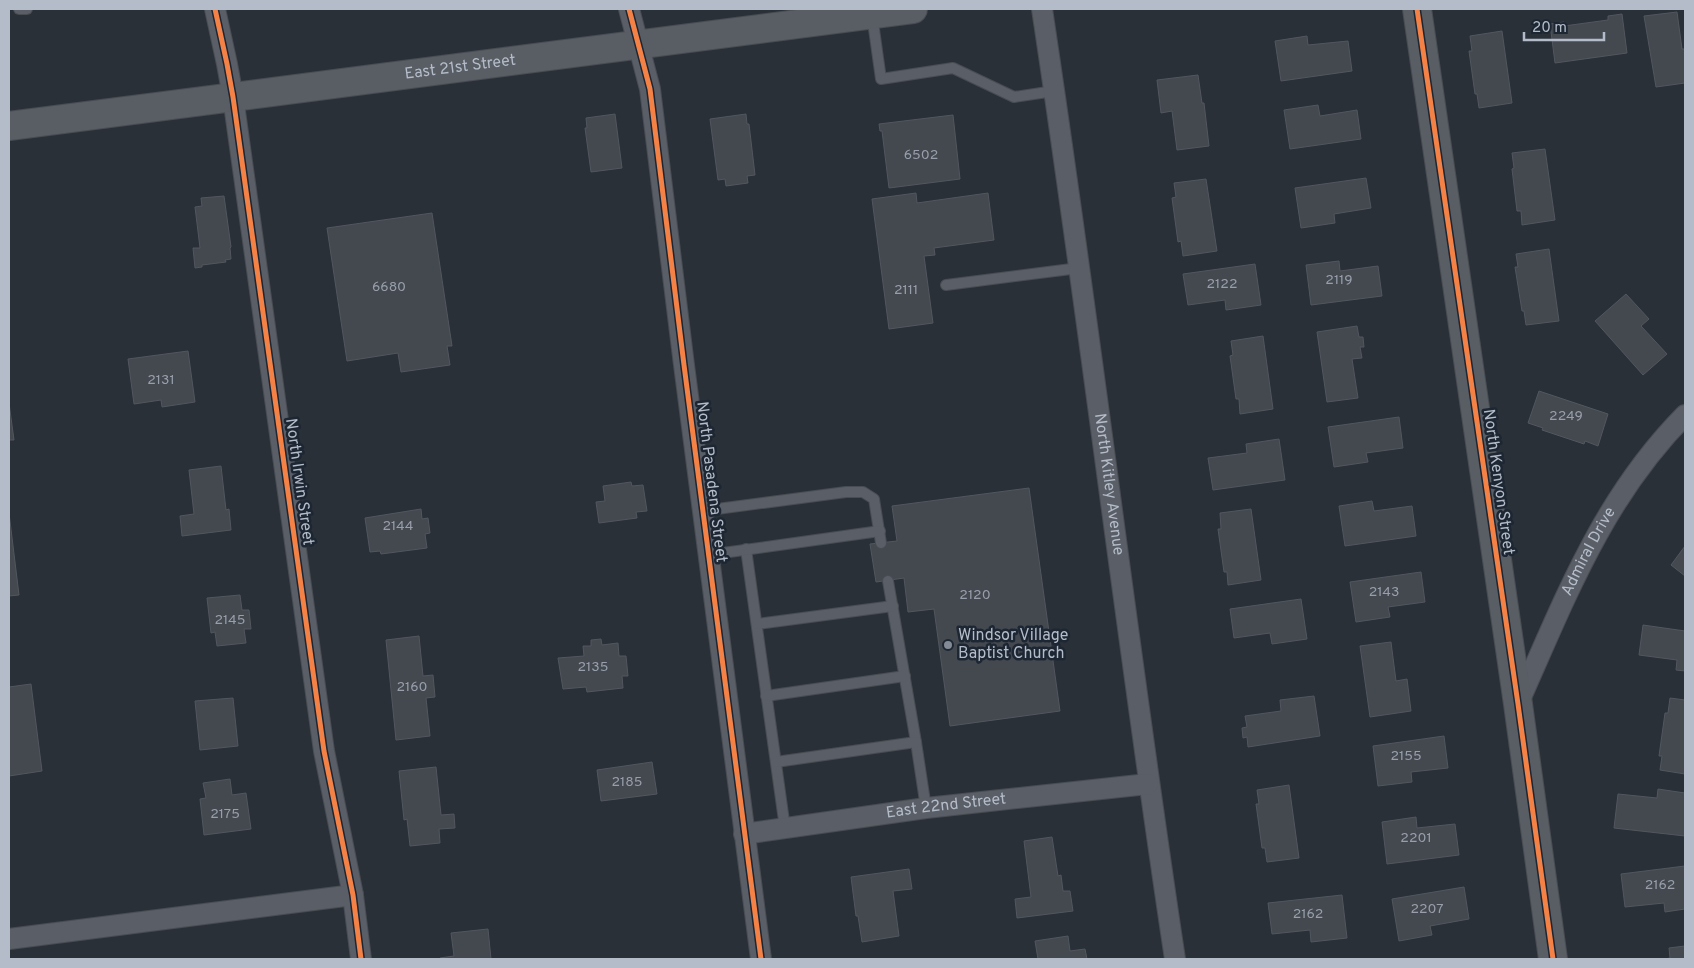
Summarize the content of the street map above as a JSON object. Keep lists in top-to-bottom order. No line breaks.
{"streets":{"street":["East 21st Street","North Irwin Street","North Pasadena Street","North Kenyon Street","North Kitley Avenue","Admiral Drive","East 22nd Street"]},"crossings":[["East 21st Street","North Irwin Street"],["East 21st Street","North Pasadena Street"],["North Pasadena Street","East 22nd Street"],["North Kenyon Street","Admiral Drive"],["North Kitley Avenue","East 22nd Street"]],"places":["Windsor Village Baptist Church"],"house_numbers":["6502","2119","2122","6680","2111","2131","2249","2144","2143","2120","2145","2135","2160","2155","2185","2175","2201","2162","2207","2162"],"scale_bar":"20 m"}
